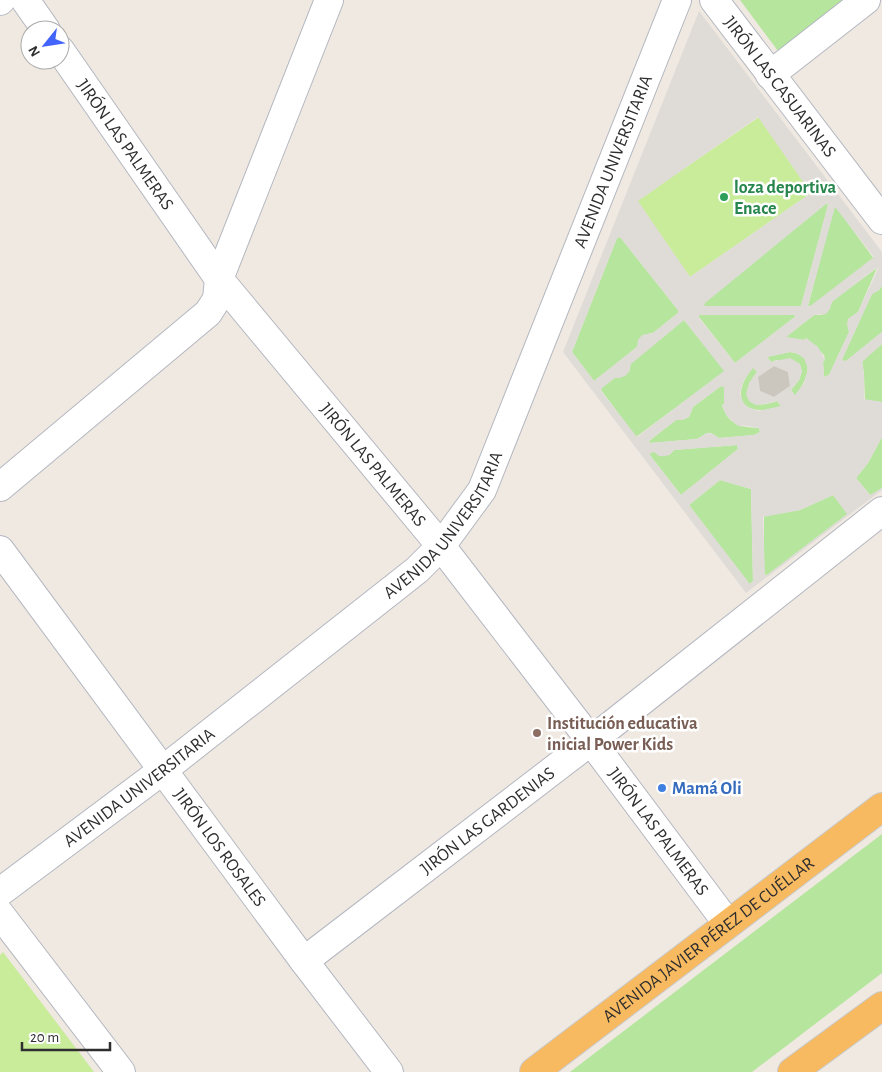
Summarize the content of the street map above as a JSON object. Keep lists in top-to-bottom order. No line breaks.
{"streets":{"highway":["AVENIDA JAVIER PÉREZ DE CUÉLLAR"],"street":["JIRÓN LAS CASUARINAS","JIRÓN LAS PALMERAS","AVENIDA UNIVERSITARIA","JIRÓN LAS GARDENIAS","JIRÓN LOS ROSALES"]},"crossings":[["JIRÓN LAS PALMERAS","AVENIDA UNIVERSITARIA"],["JIRÓN LAS PALMERAS","JIRÓN LAS GARDENIAS"],["JIRÓN LAS PALMERAS","AVENIDA JAVIER PÉREZ DE CUÉLLAR"],["AVENIDA UNIVERSITARIA","JIRÓN LOS ROSALES"],["JIRÓN LAS GARDENIAS","JIRÓN LOS ROSALES"]],"places":["loza deportiva Enace","Institución educativa inicial Power Kids","Mamá Oli"],"scale_bar":"20 m","north":"bottom left"}
